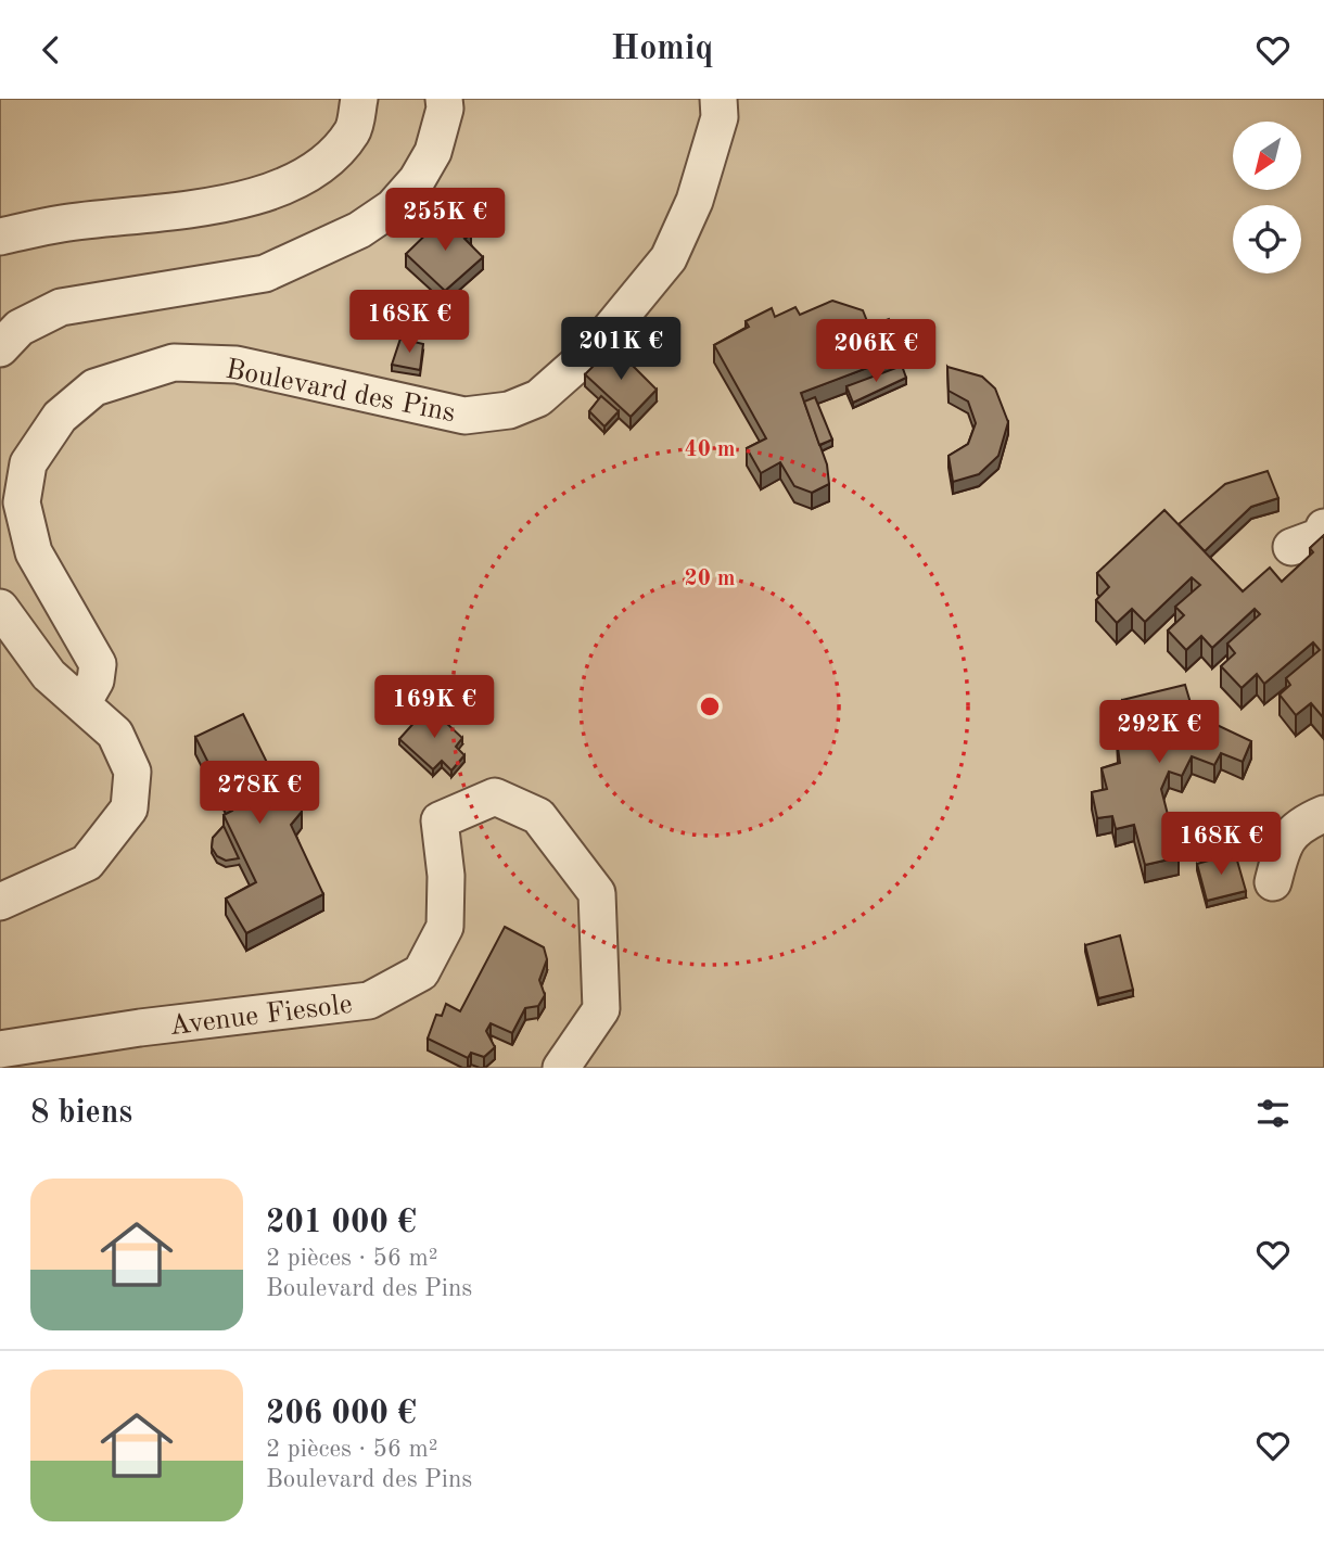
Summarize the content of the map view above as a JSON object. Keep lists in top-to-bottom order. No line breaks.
{"streets":{"street":["Boulevard des Pins","Avenue Fiesole"]},"north":"bottom left","page":{"header":"Homiq","price":["255K €","168K €","201K €","206K €","169K €","292K €","278K €","168K €"],"heading":"8 biens","list":[{"name":"201 000 €","note":"2 pièces · 56 m² · Boulevard des Pins"},{"name":"206 000 €","note":"2 pièces · 56 m² · Boulevard des Pins"}]},"rings":["40 m","20 m"]}
